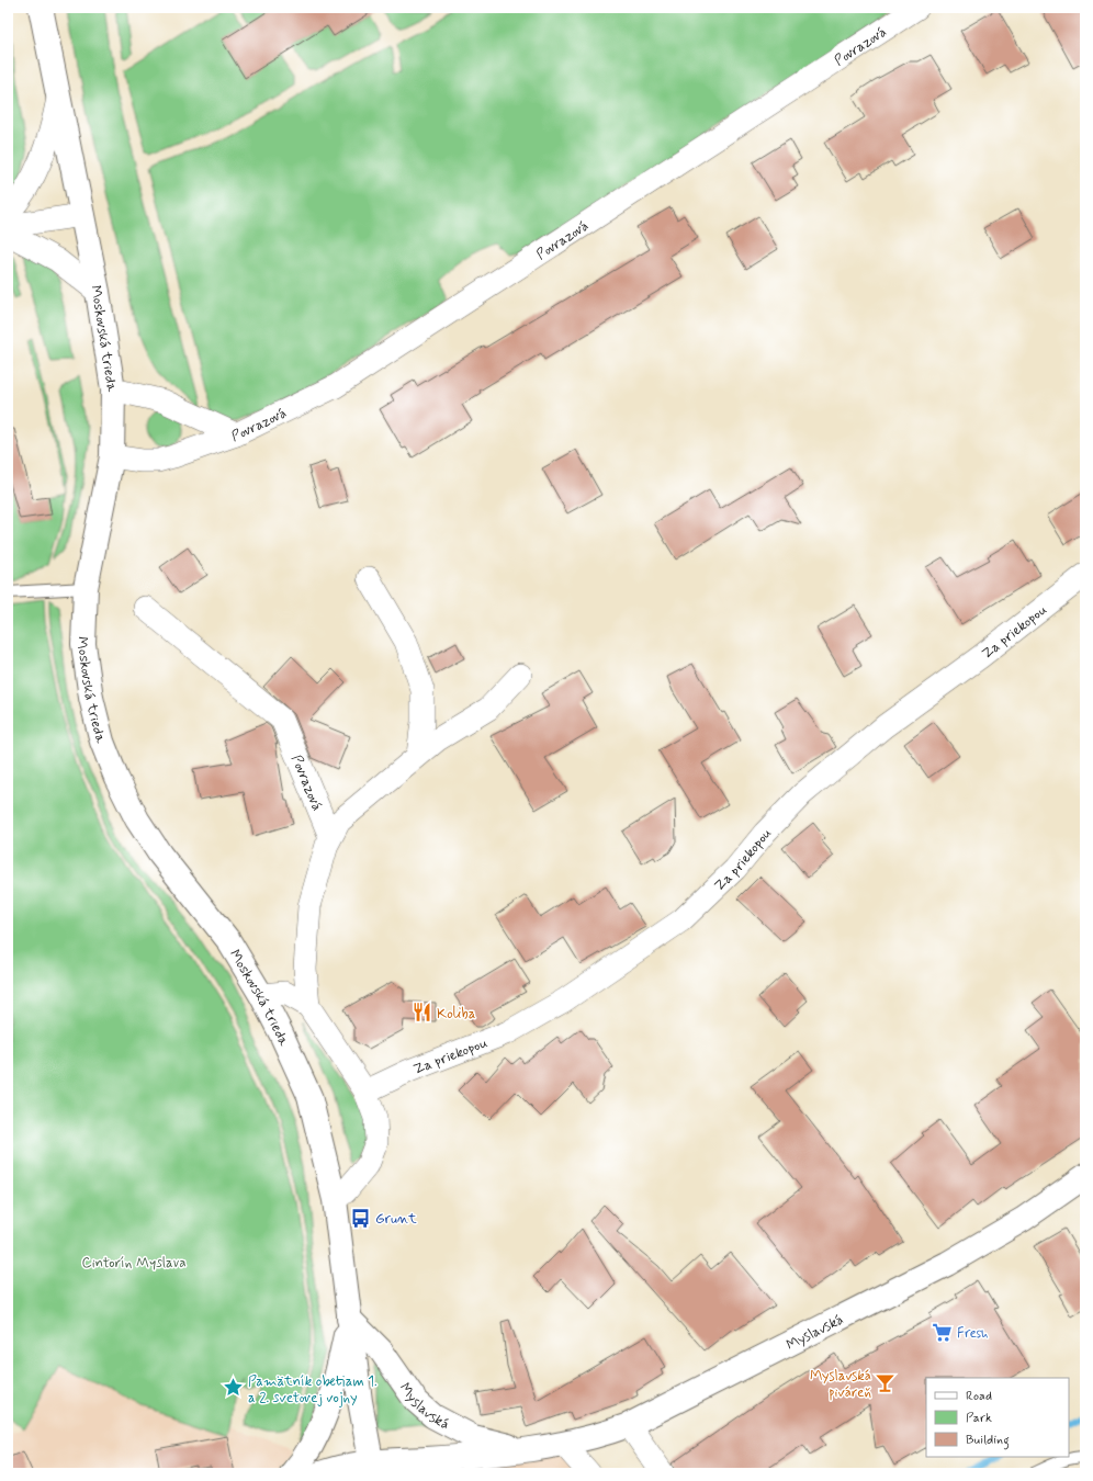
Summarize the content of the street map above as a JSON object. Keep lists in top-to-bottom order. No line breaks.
{"streets":{"street":["Povrazová","Moskovská trieda","Za priekopou","Myslavská"]},"crossings":[["Povrazová","Moskovská trieda"],["Moskovská trieda","Myslavská"]],"parks":["Cintorín Myslava"],"places":{"restaurant":["Koliba"],"bus stop":["Grunt"],"supermarket":["Fresh"],"bar":["Myslavská piváreň"],"place":["Pamätník obetiam 1. a 2. svetovej vojny"]},"legend":["Road","Park","Building"]}
